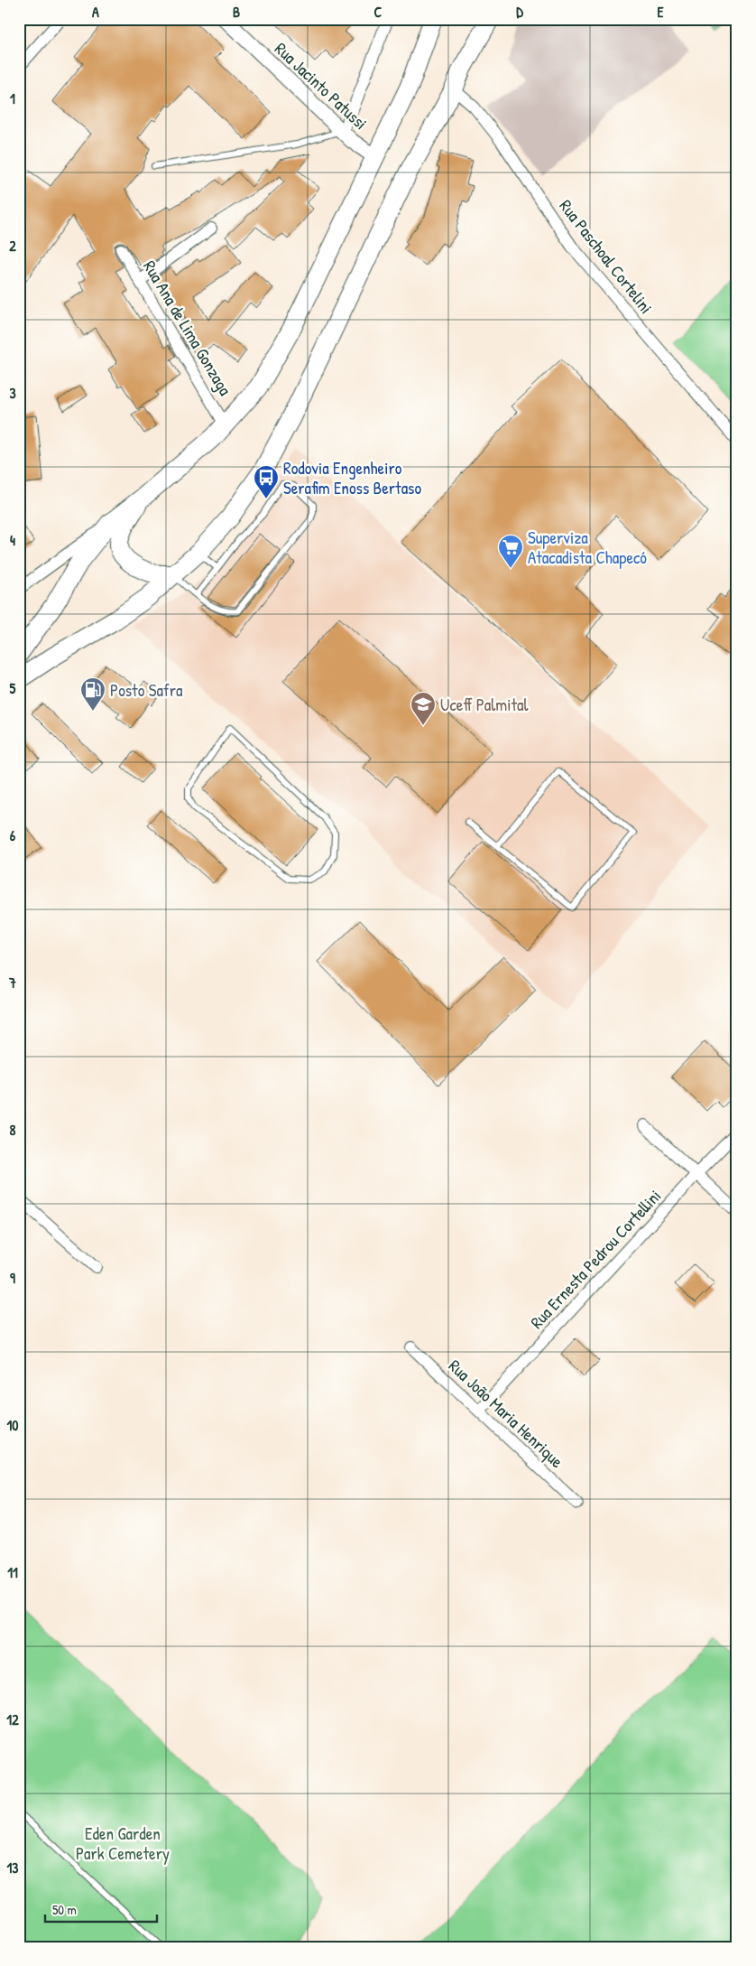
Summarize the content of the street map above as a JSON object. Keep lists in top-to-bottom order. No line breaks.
{"streets":{"street":["Rua Jacinto Patussi","Rua Paschoal Cortelini","Rua Ana de Lima Gonzaga","Rua Ernesta Pedrou Cortellini","Rua João Maria Henrique"]},"crossings":[["Rua Ernesta Pedrou Cortellini","Rua João Maria Henrique"]],"parks":["Eden Garden Park Cemetery"],"places":{"bus stop":["Rodovia Engenheiro Serafim Enoss Bertaso"],"supermarket":["Superviza Atacadista Chapecó"],"fuel station":["Posto Safra"],"school or university":["Uceff Palmital"]},"scale_bar":"50 m","grid":{"columns":["A","B","C","D","E"],"rows":["1","2","3","4","5","6","7","8","9","10","11","12","13"]}}
